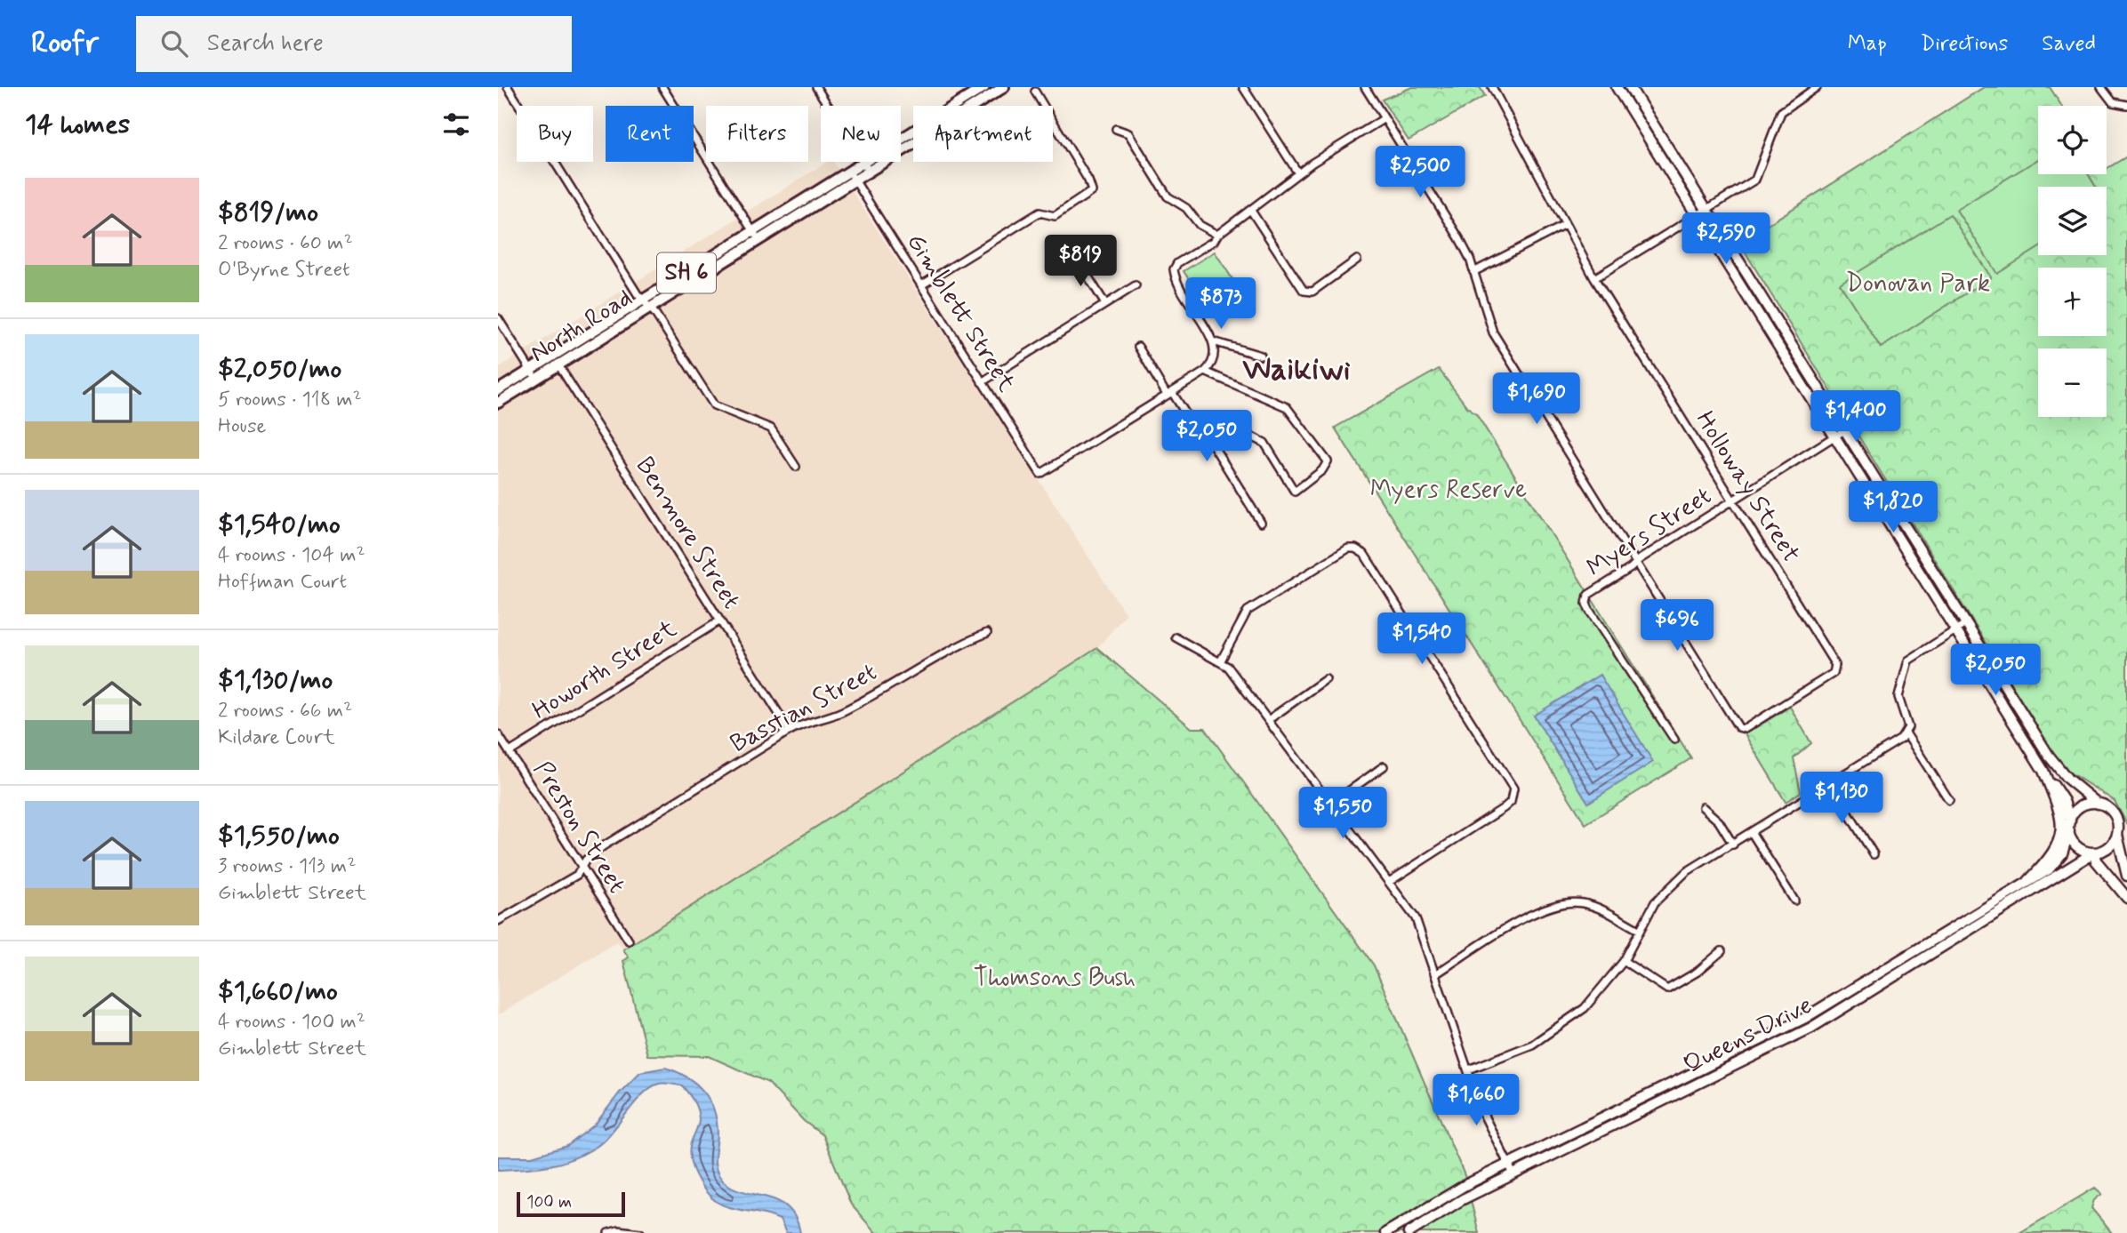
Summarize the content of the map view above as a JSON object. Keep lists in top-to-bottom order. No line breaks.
{"streets":{"main road":["SH 6","North Road","Queens Drive"],"street":["Gimblett Street","Holloway Street","Myers Street","Benmore Street","Howorth Street","Basstian Street","Preston Street"]},"crossings":[["Gimblett Street","North Road"],["North Road","Benmore Street"],["Holloway Street","Myers Street"],["Benmore Street","Howorth Street"],["Benmore Street","Basstian Street"],["Howorth Street","Preston Street"],["Basstian Street","Preston Street"]],"districts":["Waikiwi"],"parks":["Donovan Park","Myers Reserve","Thomsons Bush"],"scale_bar":"100 m","page":{"header":"Roofr","search":"Search here","nav":["Map","Directions","Saved"],"heading":"14 homes","map_buttons":["+","−"],"chip":["Buy","Rent","Filters","New","Apartment"],"price":["$2,500","$2,590","$819","$873","$1,690","$1,400","$2,050","$1,820","$696","$1,540","$2,050","$1,130","$1,550","$1,660"],"list":[{"name":"$819/mo","note":"2 rooms · 60 m² · O'Byrne Street"},{"name":"$2,050/mo","note":"5 rooms · 118 m² · House"},{"name":"$1,540/mo","note":"4 rooms · 104 m² · Hoffman Court"},{"name":"$1,130/mo","note":"2 rooms · 66 m² · Kildare Court"},{"name":"$1,550/mo","note":"3 rooms · 113 m² · Gimblett Street"},{"name":"$1,660/mo","note":"4 rooms · 100 m² · Gimblett Street"}],"scale":"100 m"}}
